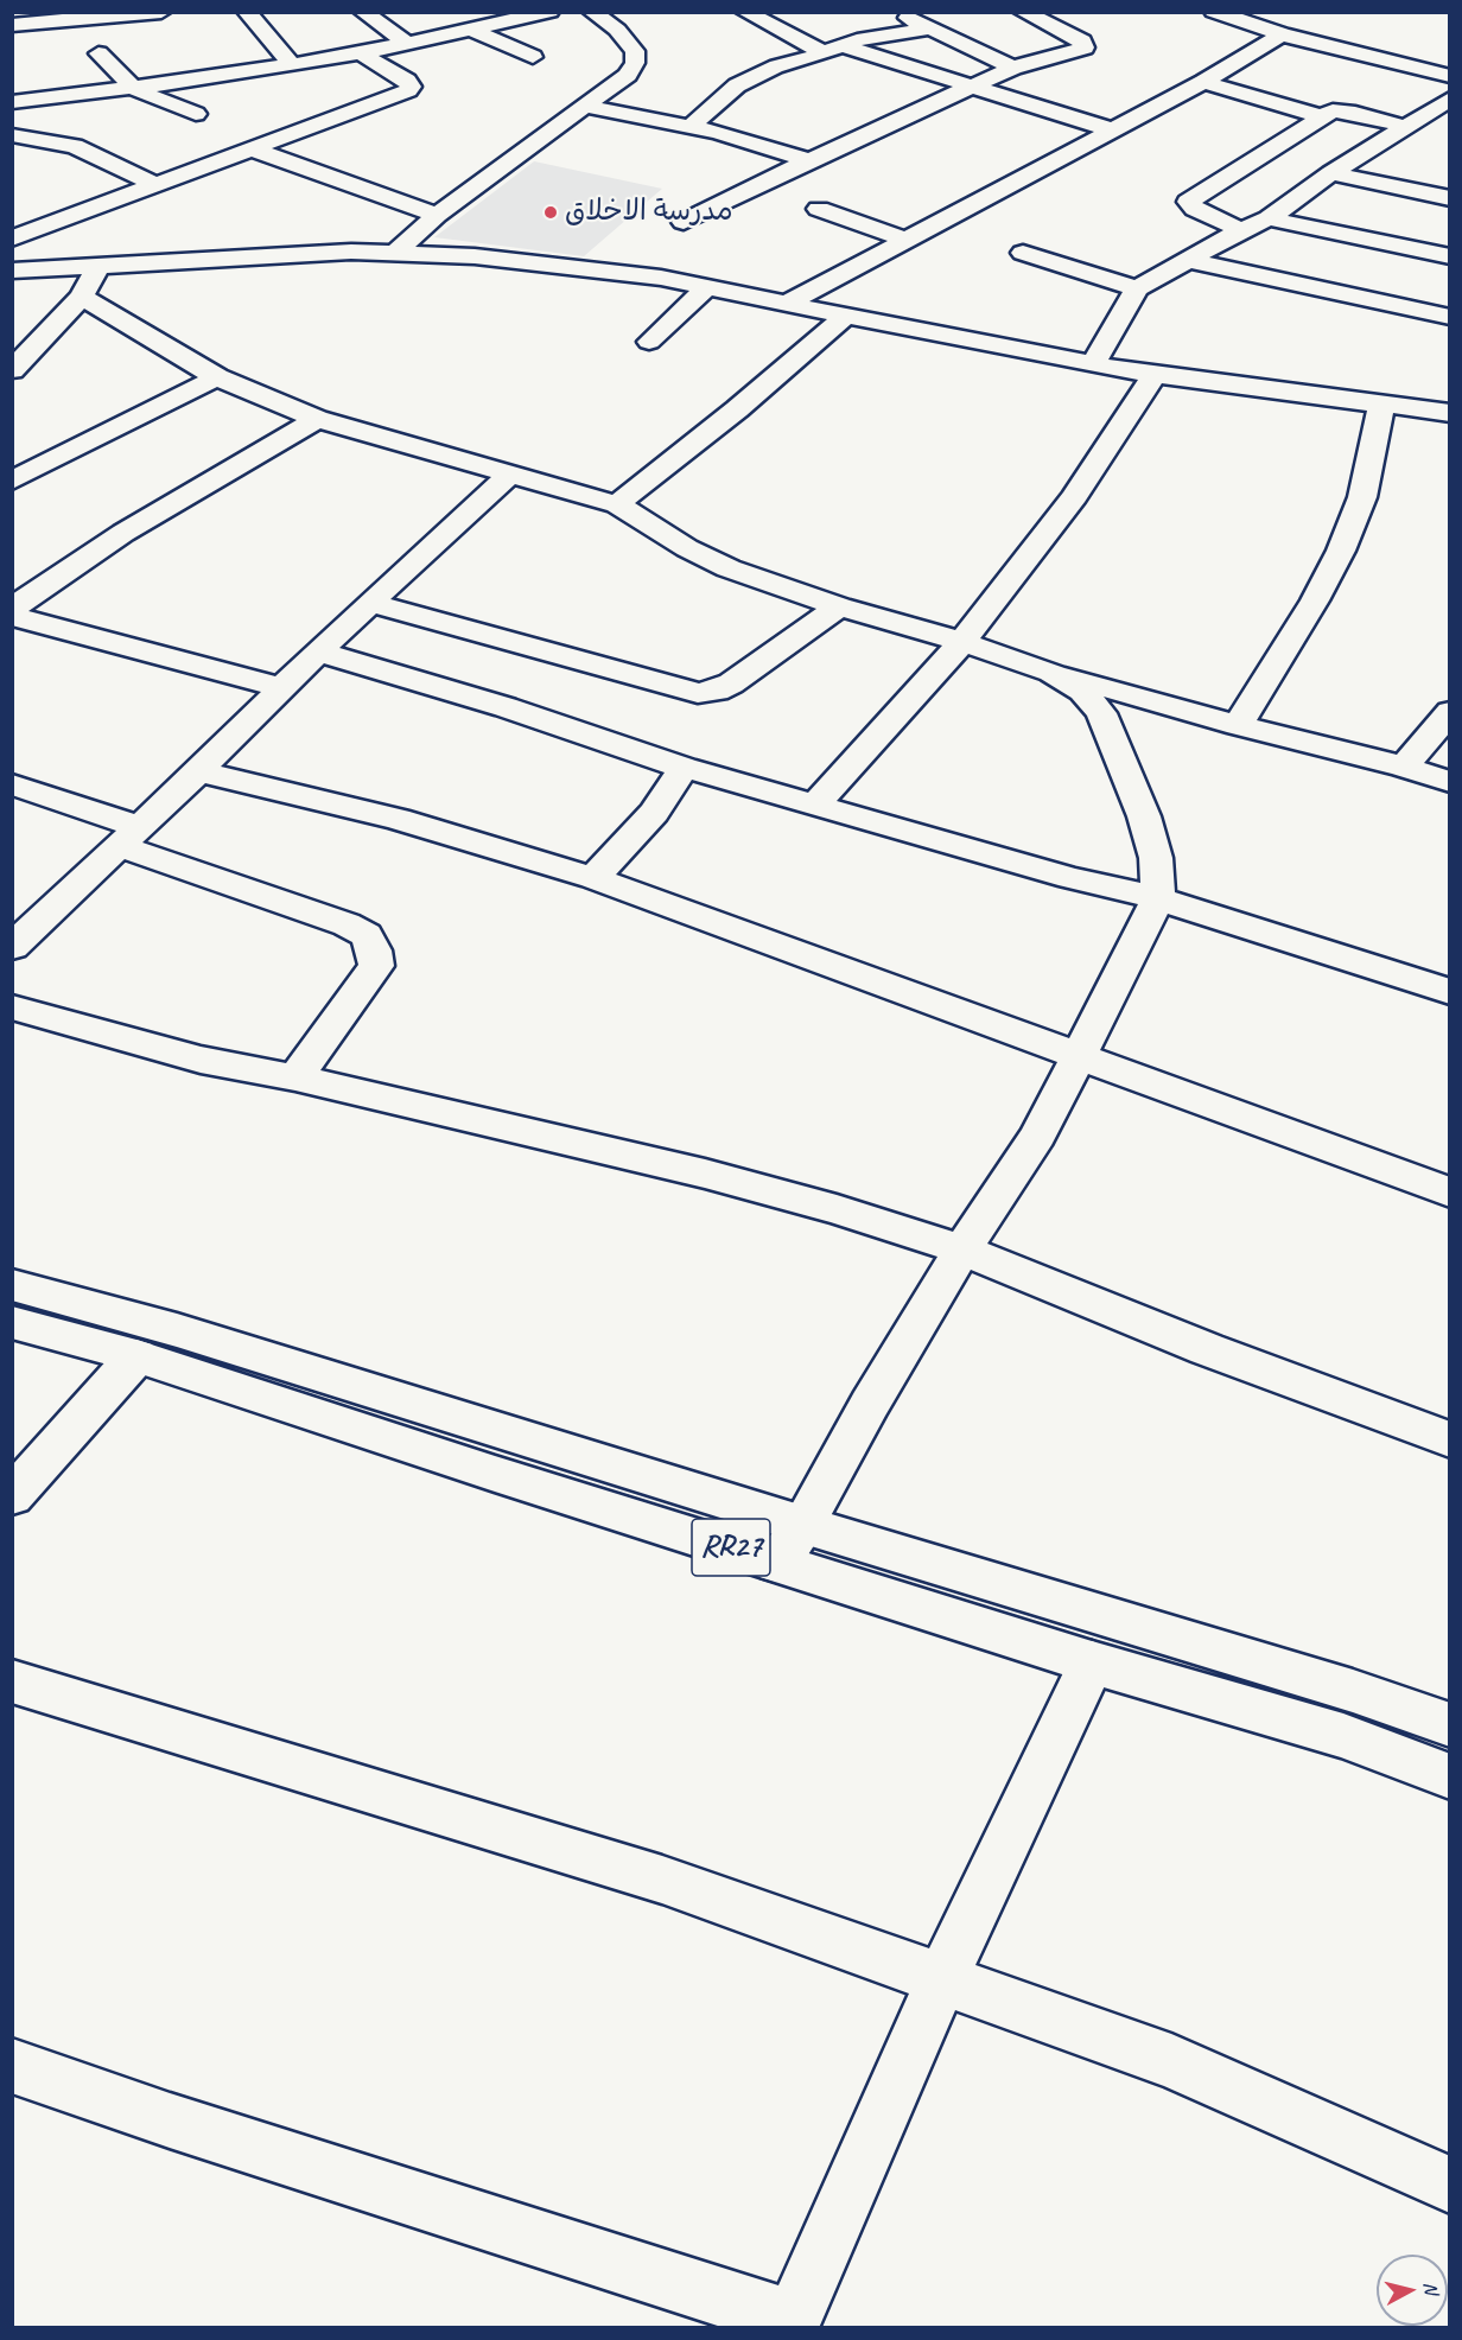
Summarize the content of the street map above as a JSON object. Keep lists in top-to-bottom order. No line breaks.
{"streets":{"main road":["RR27"]},"places":["مدرسة الاخلاق"],"north":"right"}
